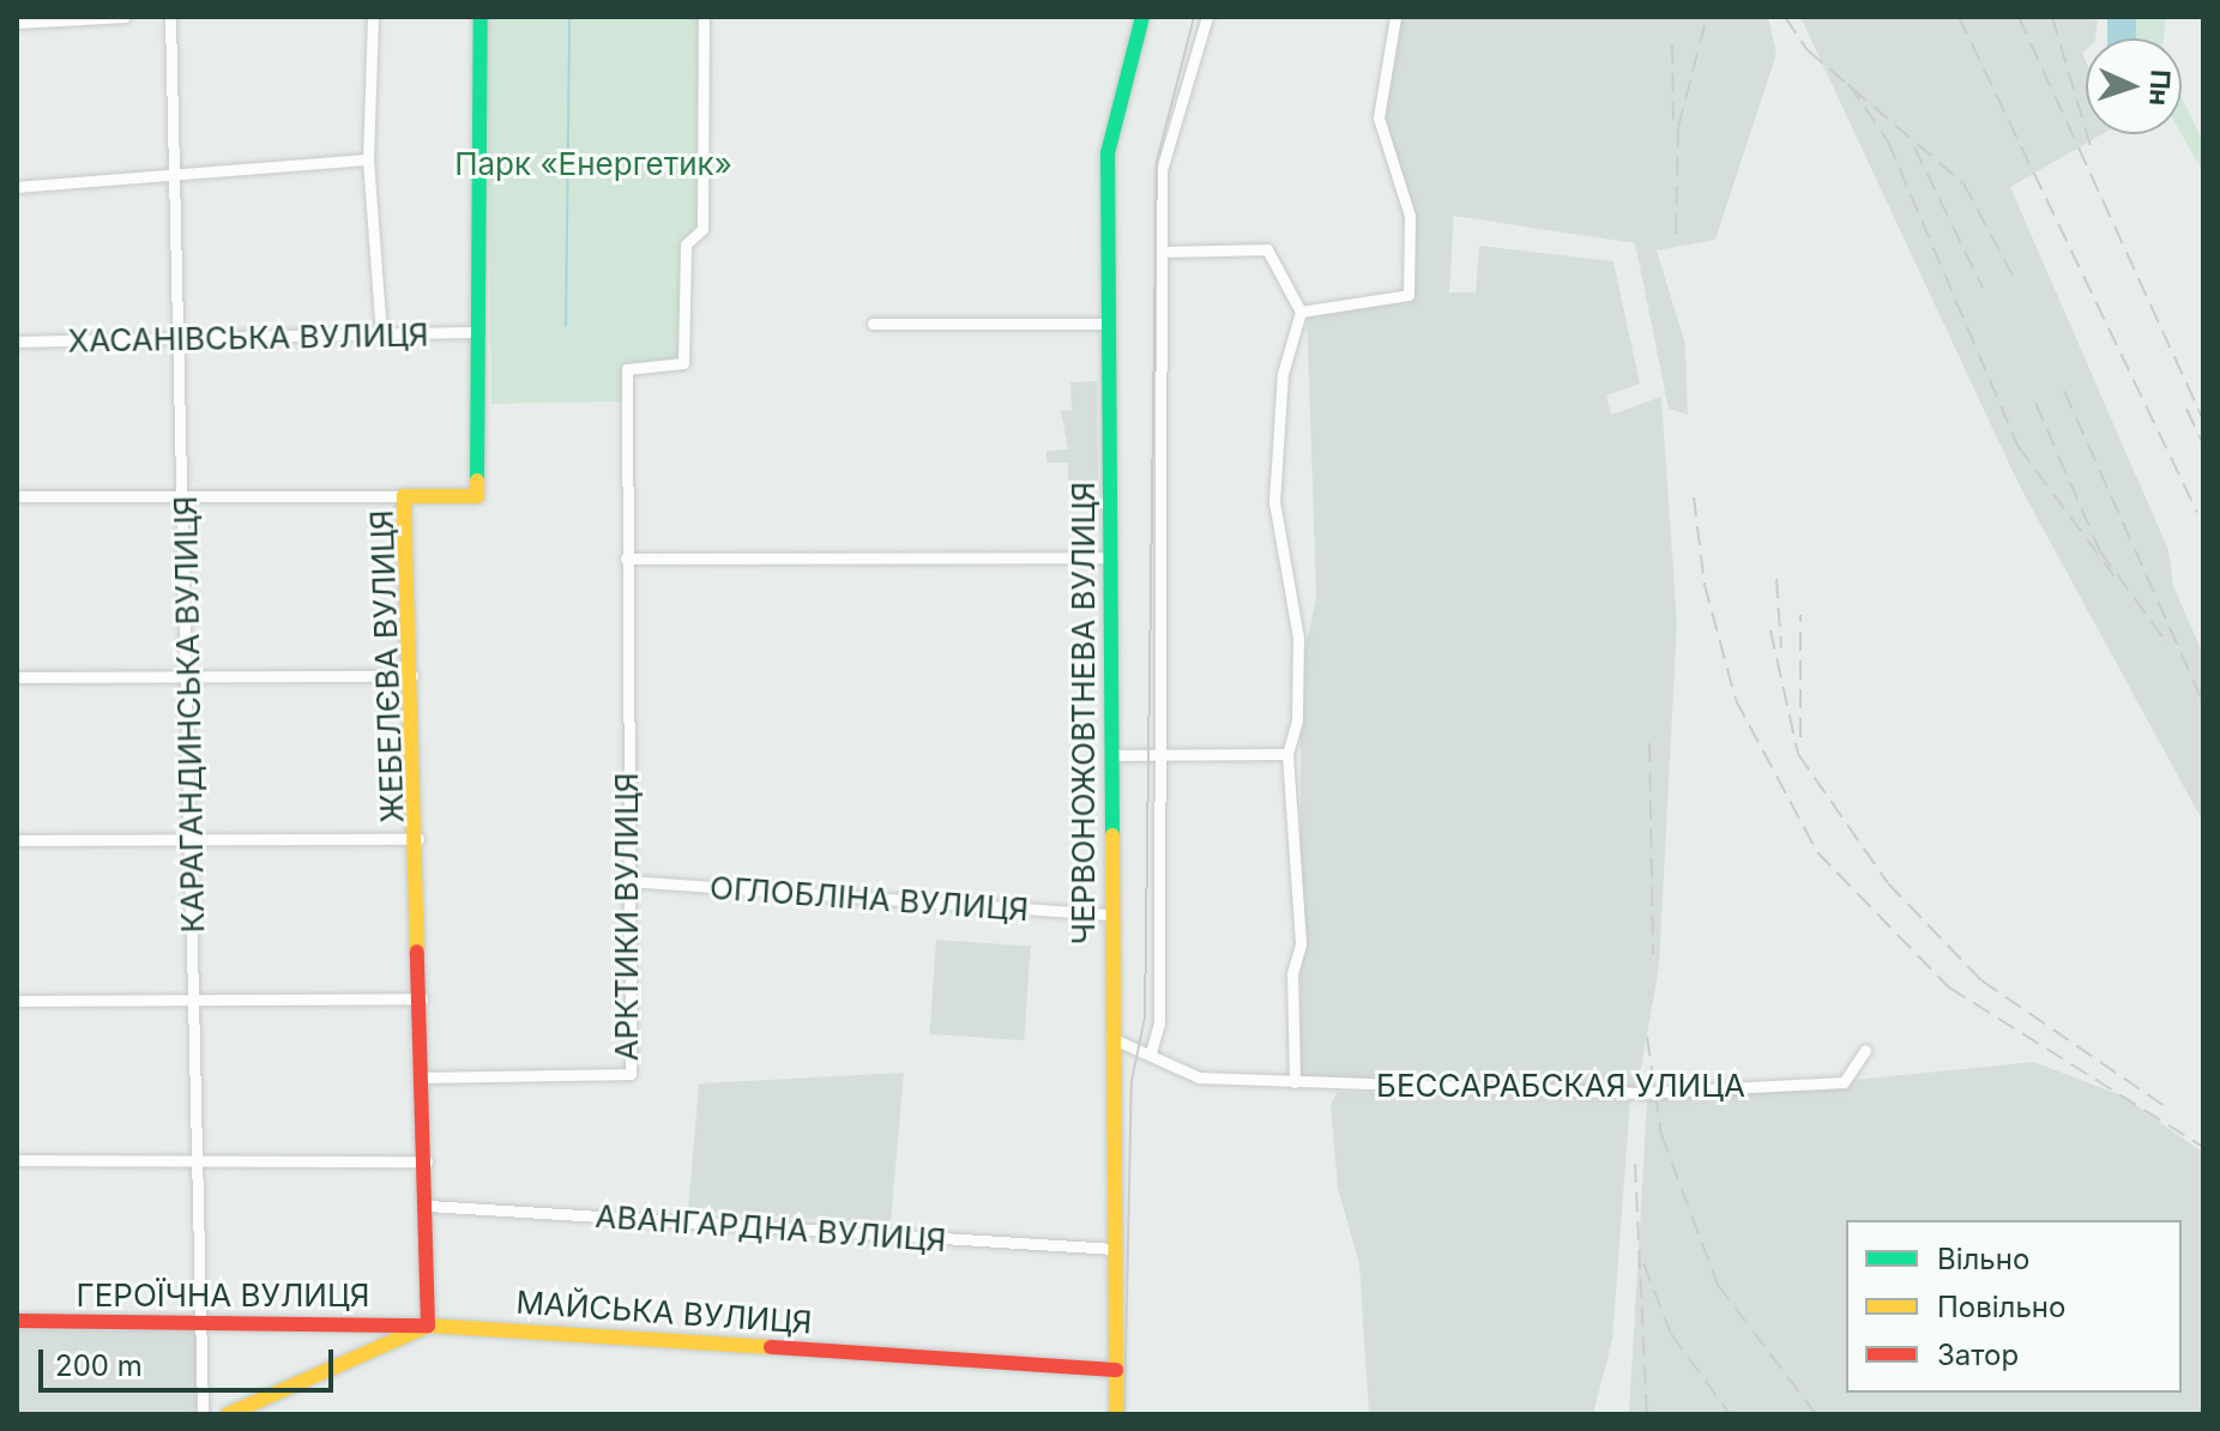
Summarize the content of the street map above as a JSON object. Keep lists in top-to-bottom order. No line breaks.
{"streets":{"street":["ХАСАНІВСЬКА ВУЛИЦЯ","ЖЕБЕЛЄВА ВУЛИЦЯ","ЧЕРВОНОЖОВТНЕВА ВУЛИЦЯ","КАРАГАНДИНСЬКА ВУЛИЦЯ","ОГЛОБЛІНА ВУЛИЦЯ","АРКТИКИ ВУЛИЦЯ","БЕССАРАБСКАЯ УЛИЦА","АВАНГАРДНА ВУЛИЦЯ","ГЕРОЇЧНА ВУЛИЦЯ","МАЙСЬКА ВУЛИЦЯ"]},"crossings":[["ХАСАНІВСЬКА ВУЛИЦЯ","ЖЕБЕЛЄВА ВУЛИЦЯ"],["ХАСАНІВСЬКА ВУЛИЦЯ","КАРАГАНДИНСЬКА ВУЛИЦЯ"],["ЖЕБЕЛЄВА ВУЛИЦЯ","АРКТИКИ ВУЛИЦЯ"],["ЖЕБЕЛЄВА ВУЛИЦЯ","АВАНГАРДНА ВУЛИЦЯ"],["ЖЕБЕЛЄВА ВУЛИЦЯ","ГЕРОЇЧНА ВУЛИЦЯ"],["ЖЕБЕЛЄВА ВУЛИЦЯ","МАЙСЬКА ВУЛИЦЯ"],["ЧЕРВОНОЖОВТНЕВА ВУЛИЦЯ","ОГЛОБЛІНА ВУЛИЦЯ"],["ЧЕРВОНОЖОВТНЕВА ВУЛИЦЯ","БЕССАРАБСКАЯ УЛИЦА"],["ЧЕРВОНОЖОВТНЕВА ВУЛИЦЯ","АВАНГАРДНА ВУЛИЦЯ"],["ЧЕРВОНОЖОВТНЕВА ВУЛИЦЯ","МАЙСЬКА ВУЛИЦЯ"],["КАРАГАНДИНСЬКА ВУЛИЦЯ","ГЕРОЇЧНА ВУЛИЦЯ"],["ОГЛОБЛІНА ВУЛИЦЯ","АРКТИКИ ВУЛИЦЯ"],["ГЕРОЇЧНА ВУЛИЦЯ","МАЙСЬКА ВУЛИЦЯ"]],"parks":["Парк «Енергетик»"],"legend":["Вільно","Повільно","Затор"],"scale_bar":"200 m","north":"right"}
